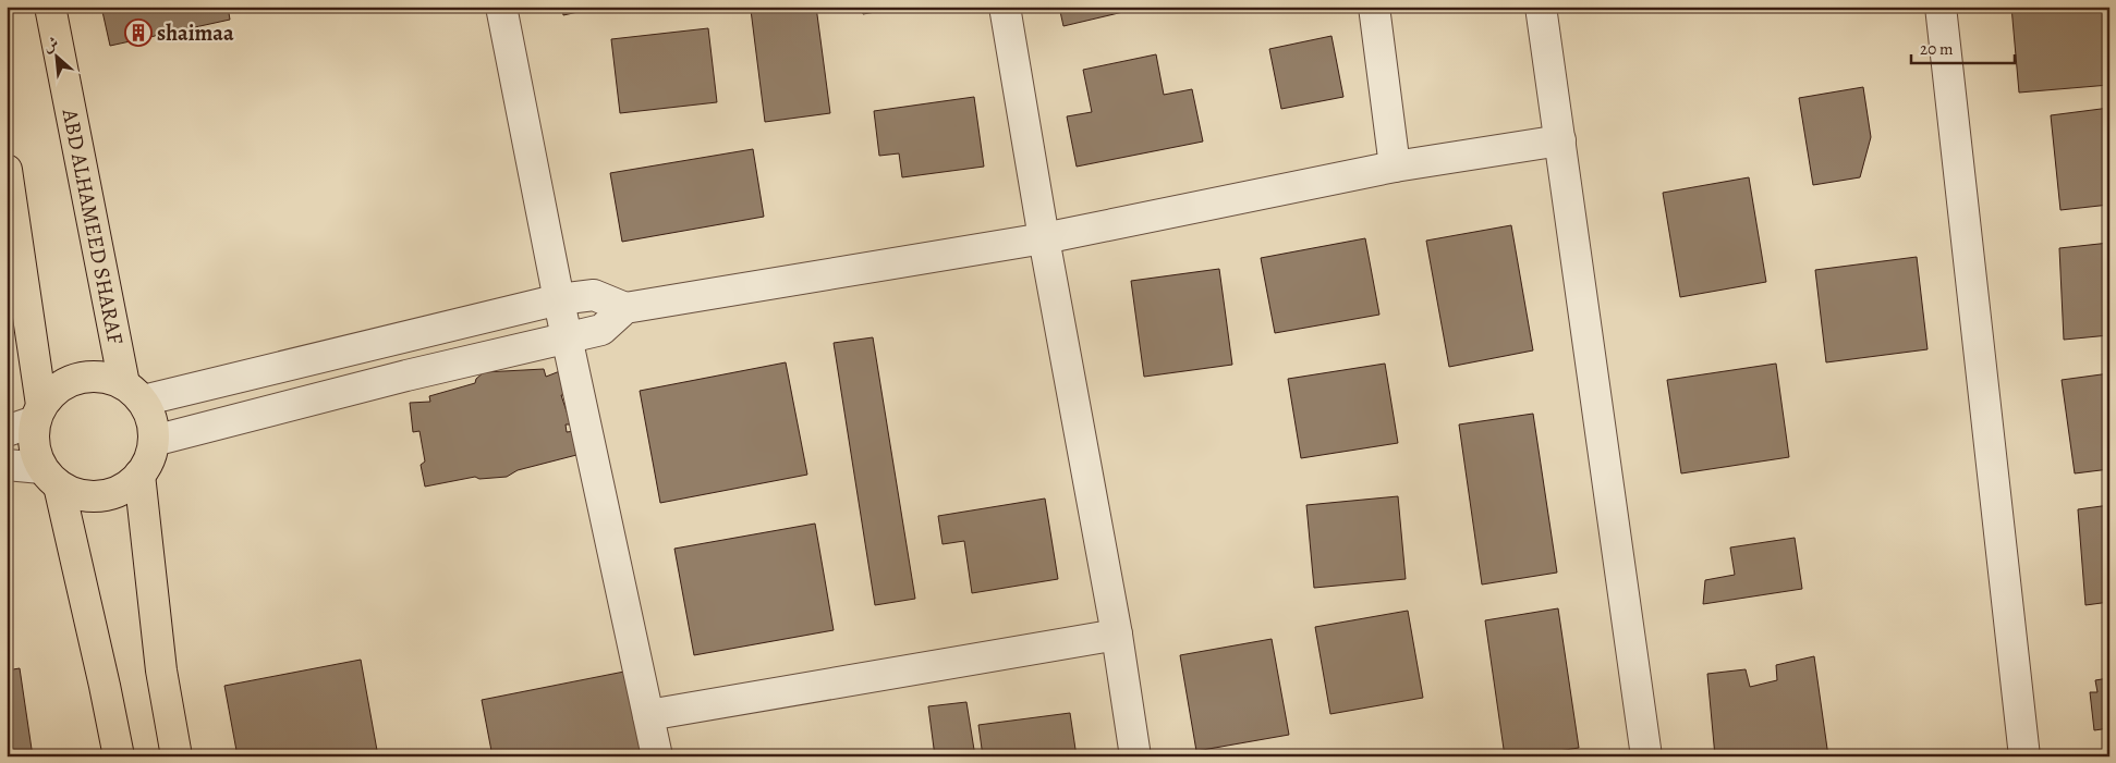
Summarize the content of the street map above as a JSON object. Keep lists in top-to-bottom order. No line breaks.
{"streets":{"main road":["ABD ALHAMEED SHARAF"]},"places":{"building":["shaimaa"]},"scale_bar":"20 m","north":"top left"}
